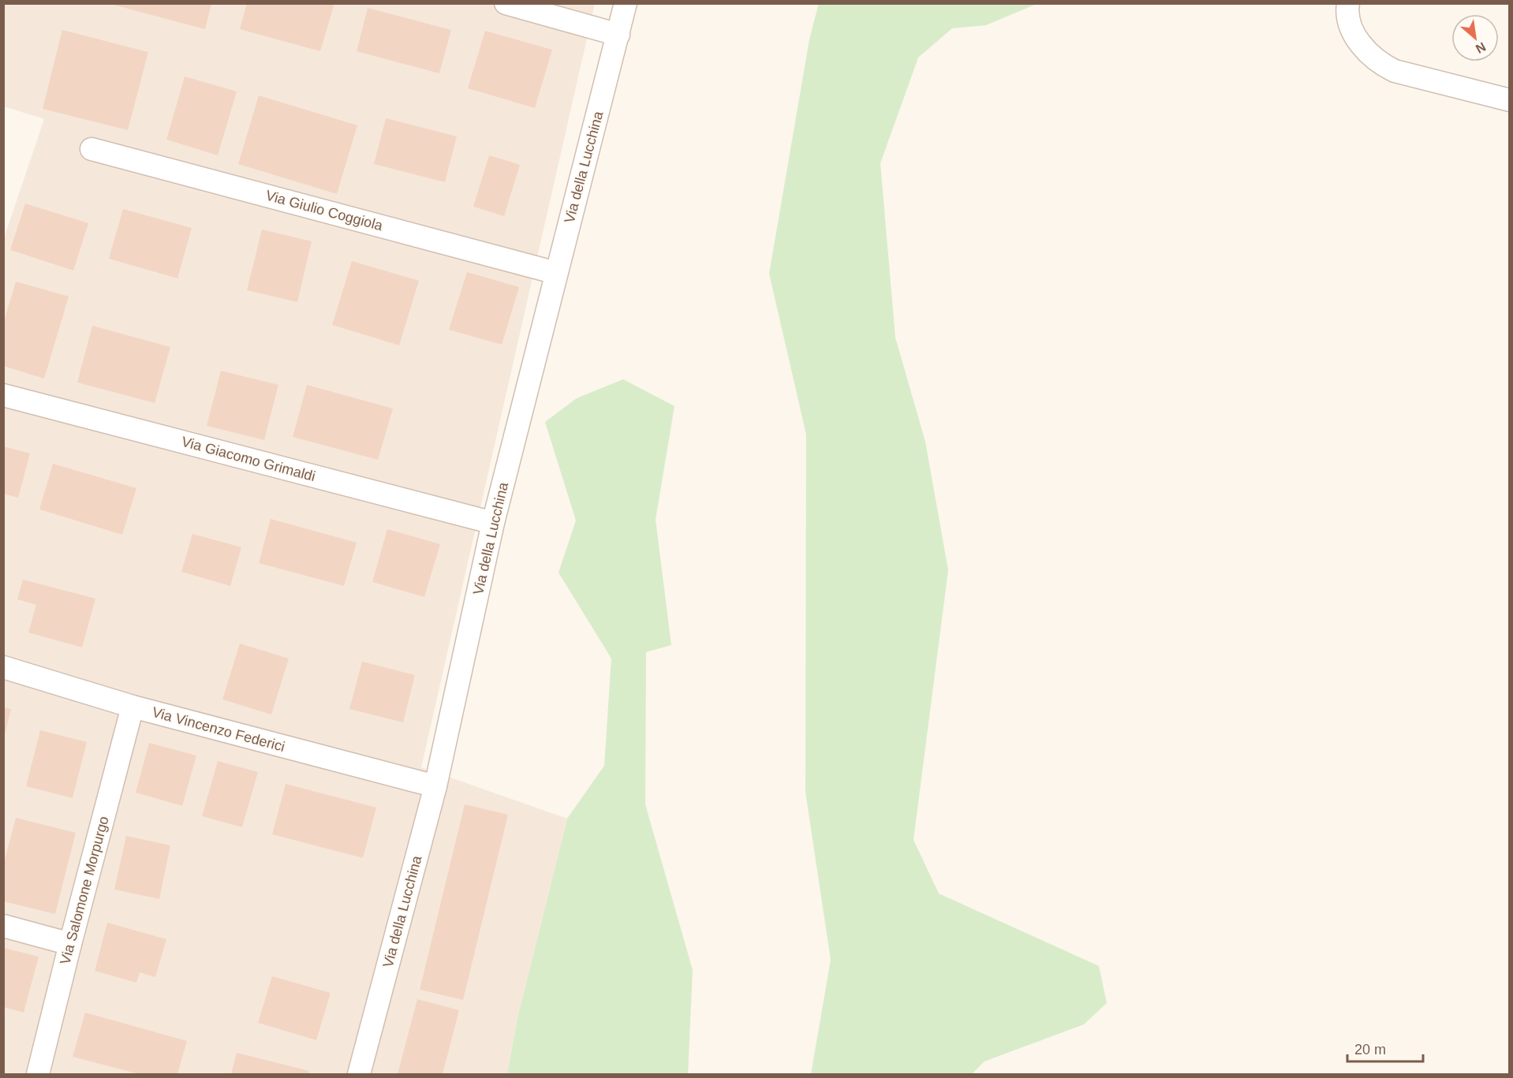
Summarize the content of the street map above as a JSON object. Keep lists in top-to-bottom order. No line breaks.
{"streets":{"street":["Via della Lucchina","Via Giulio Coggiola","Via Giacomo Grimaldi","Via Vincenzo Federici","Via Salomone Morpurgo"]},"crossings":[["Via della Lucchina","Via Giulio Coggiola"],["Via della Lucchina","Via Giacomo Grimaldi"],["Via della Lucchina","Via Vincenzo Federici"],["Via Vincenzo Federici","Via Salomone Morpurgo"]],"scale_bar":"20 m","north":"bottom right"}
